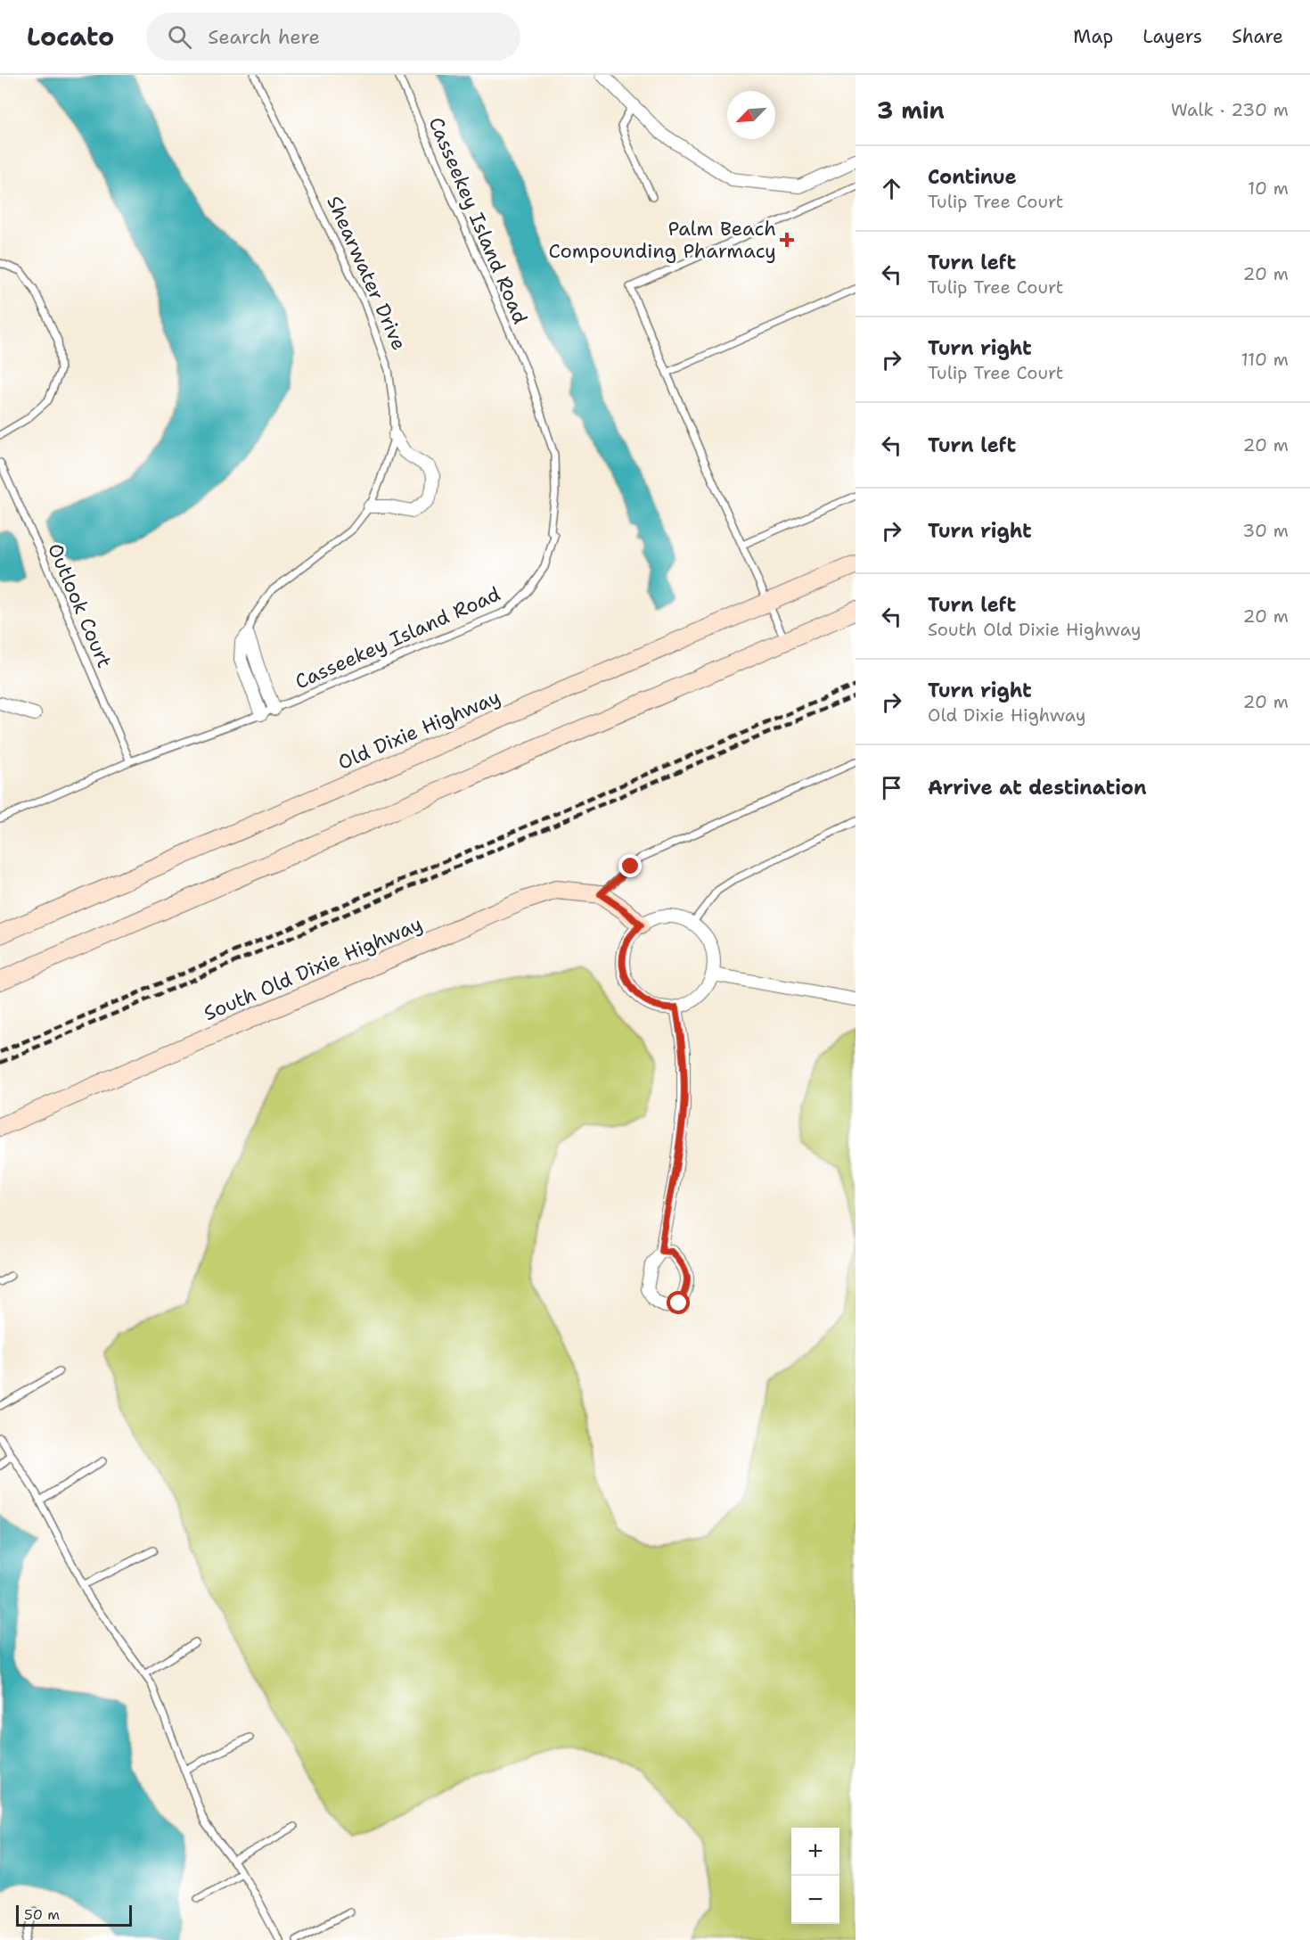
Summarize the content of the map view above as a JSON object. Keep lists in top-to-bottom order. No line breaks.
{"streets":{"main road":["Old Dixie Highway","South Old Dixie Highway"],"street":["Shearwater Drive"],"lane":["Casseekey Island Road","Outlook Court"]},"crossings":[["Casseekey Island Road","Shearwater Drive"],["Casseekey Island Road","Outlook Court"]],"places":{"health":["Palm Beach Compounding Pharmacy"]},"scale_bar":"50 m","north":"bottom left","page":{"header":"Locato","search":"Search here","nav":["Map","Layers","Share"],"heading":["3 min","Walk · 230 m"],"list":[["Continue","Tulip Tree Court","10 m"],["Turn left","Tulip Tree Court","20 m"],["Turn right","Tulip Tree Court","110 m"],["Turn left","20 m"],["Turn right","30 m"],["Turn left","South Old Dixie Highway","20 m"],["Turn right","Old Dixie Highway","20 m"],"Arrive at destination"],"map_buttons":["+","−"],"scale":"50 m"}}
